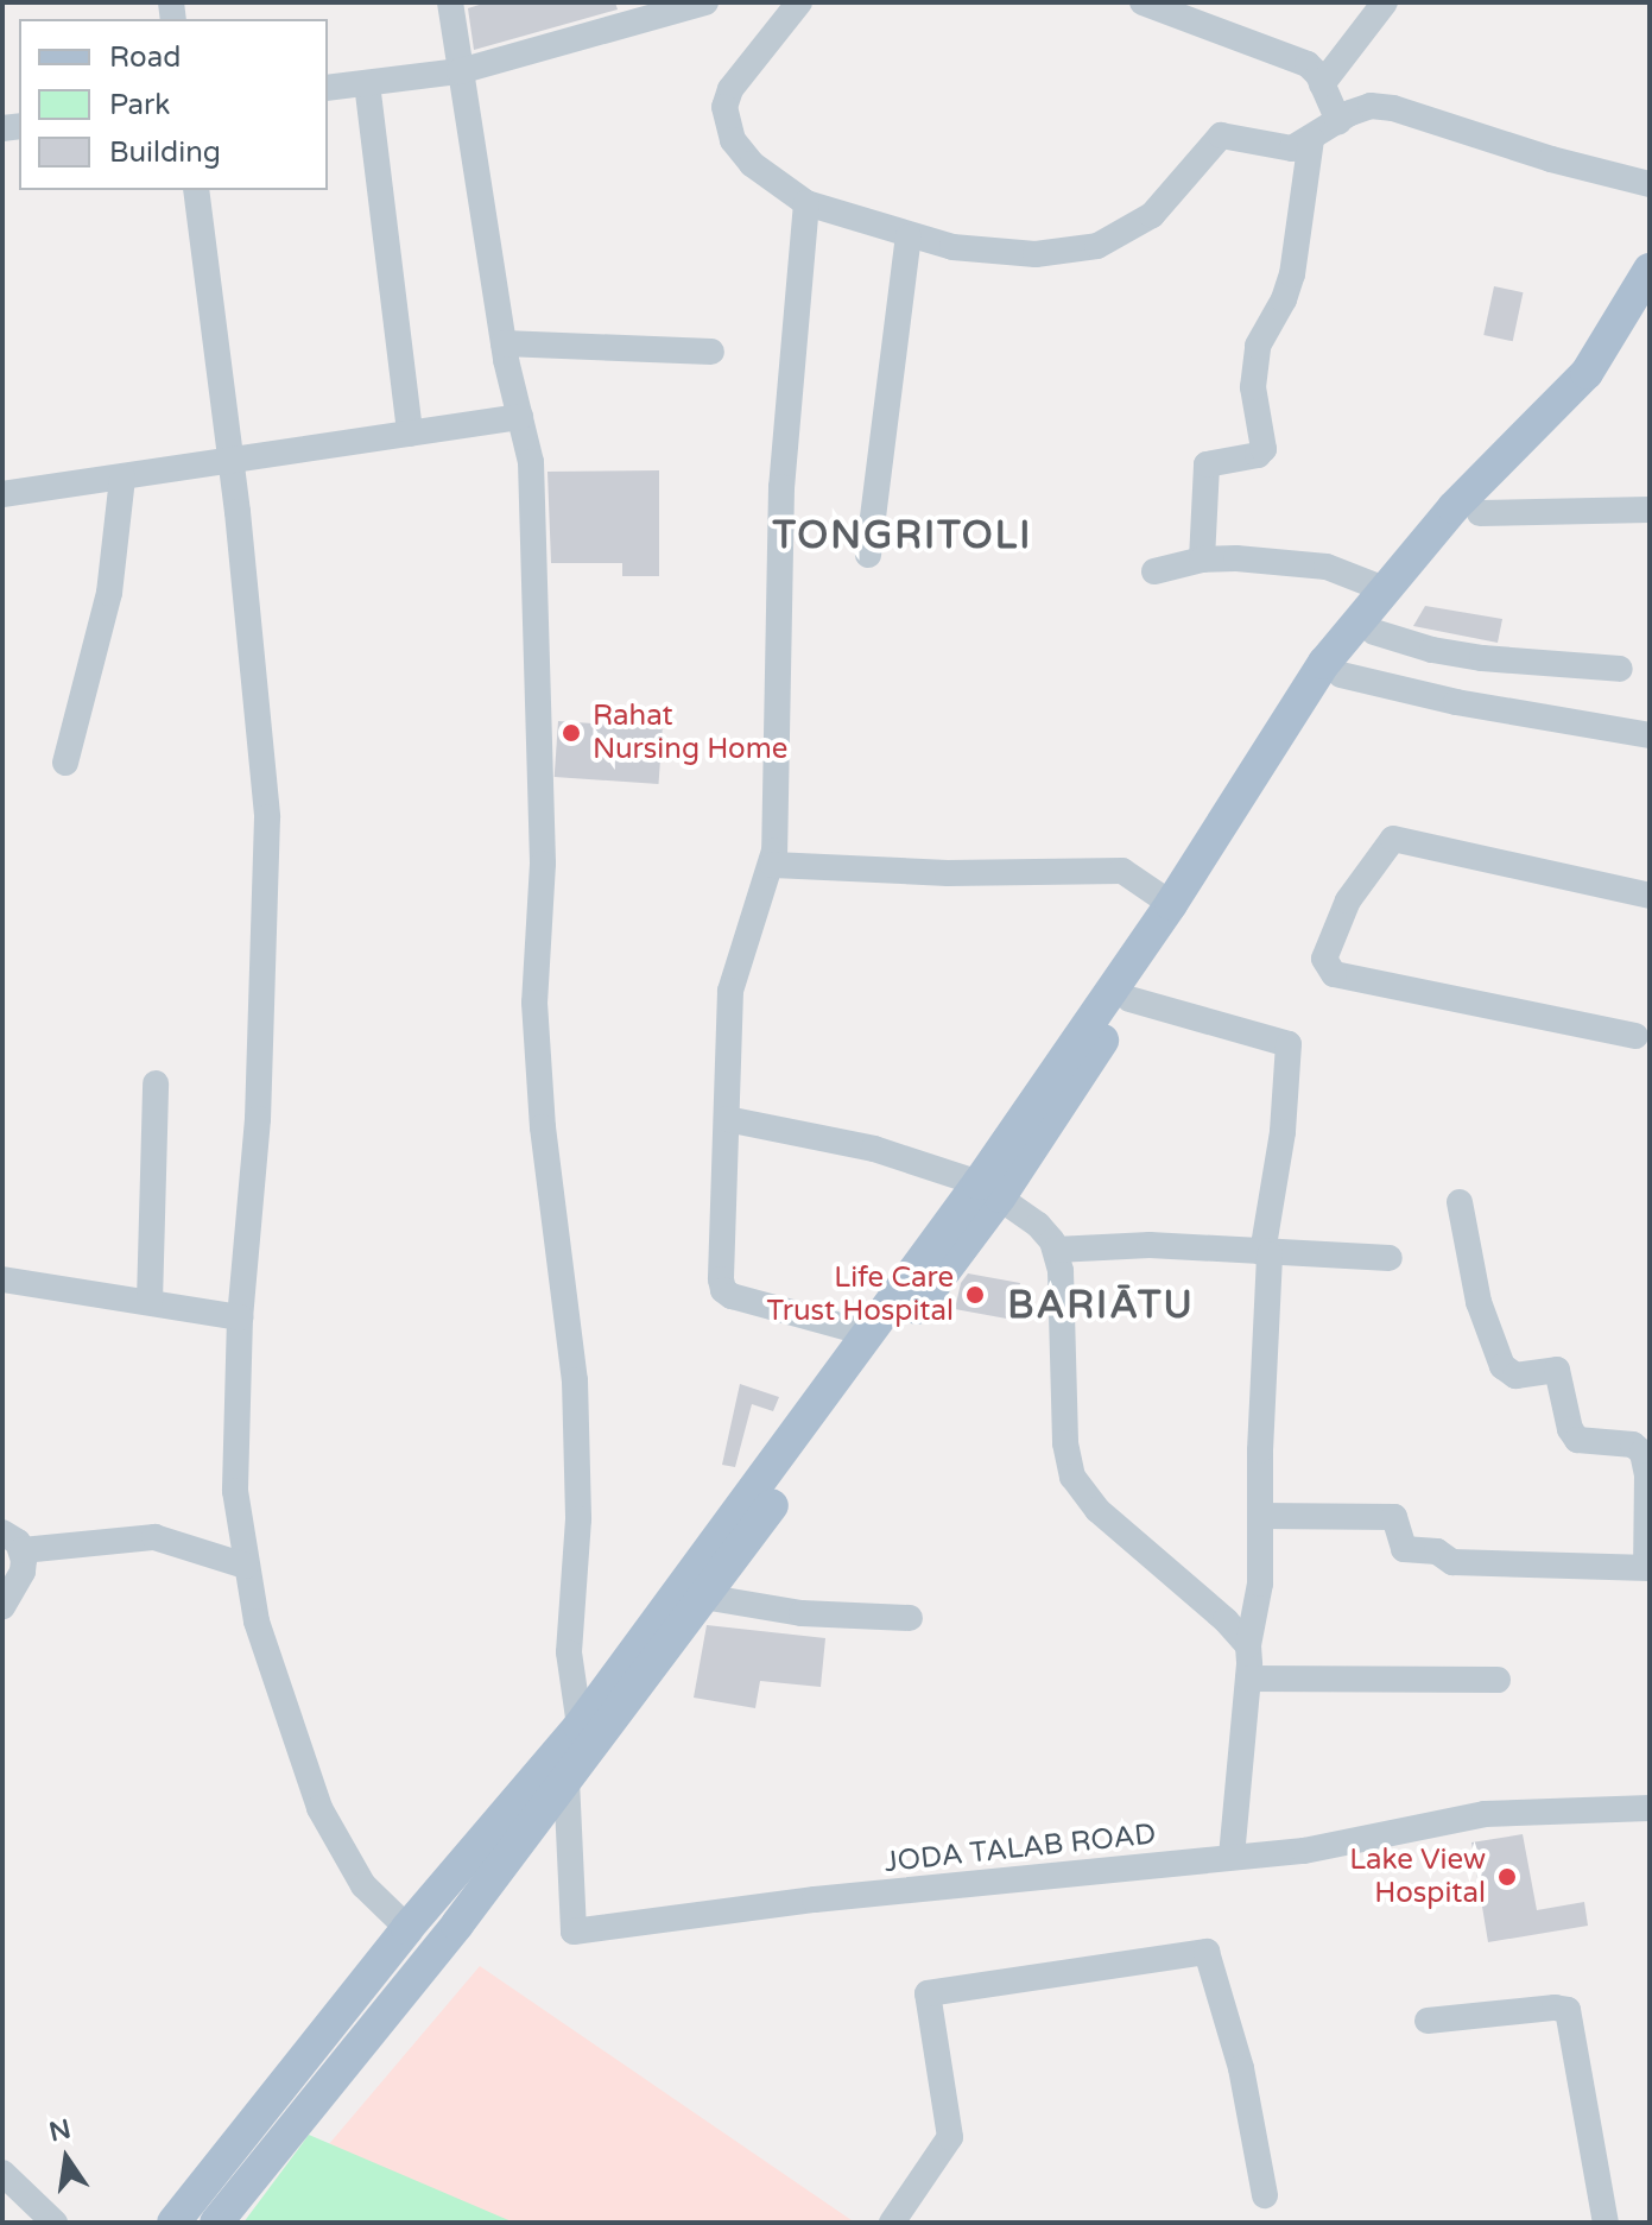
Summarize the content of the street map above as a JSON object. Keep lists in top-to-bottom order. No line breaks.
{"streets":{"street":["JODA TALAB ROAD"]},"districts":["TONGRITOLI","BARIĀTU"],"places":["Rahat Nursing Home","Life Care Trust Hospital","Lake View Hospital"],"legend":["Road","Park","Building"],"north":"top"}
